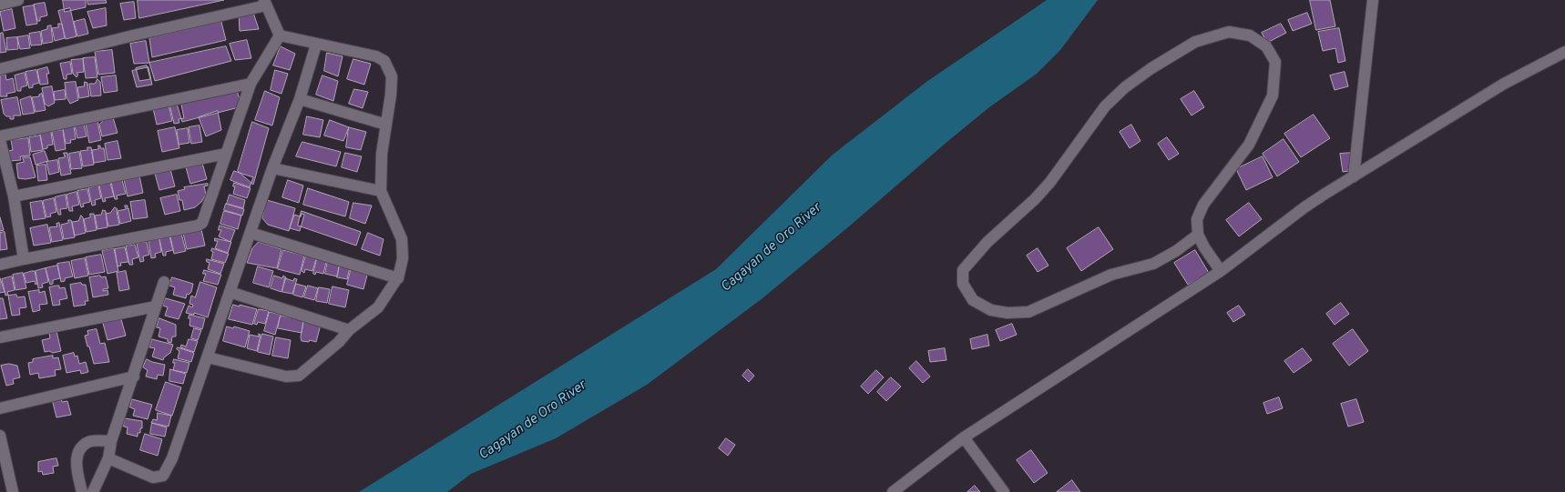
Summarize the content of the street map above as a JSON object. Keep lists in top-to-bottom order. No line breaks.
{"water":["Cagayan de Oro River"]}
